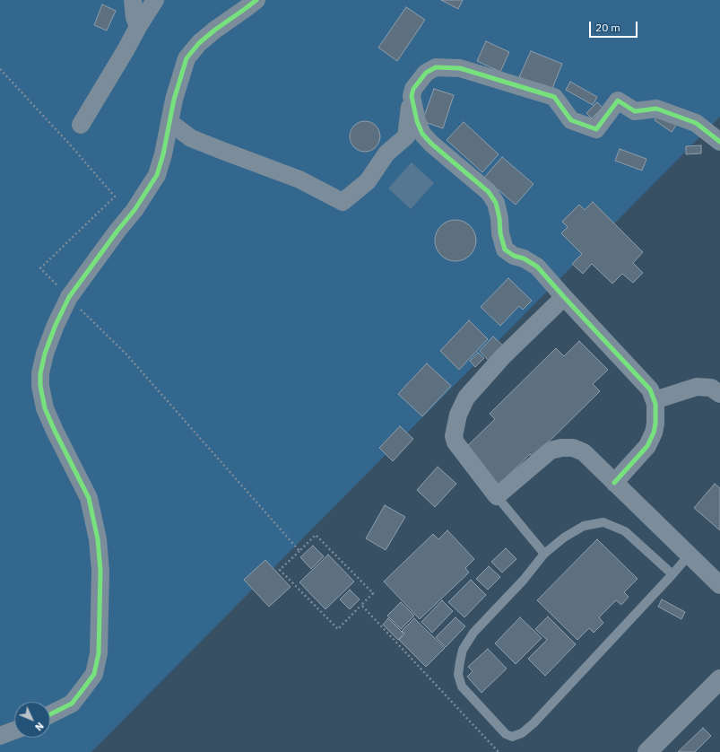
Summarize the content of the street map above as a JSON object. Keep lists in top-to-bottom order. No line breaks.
{"scale_bar":"20 m","north":"bottom right"}
